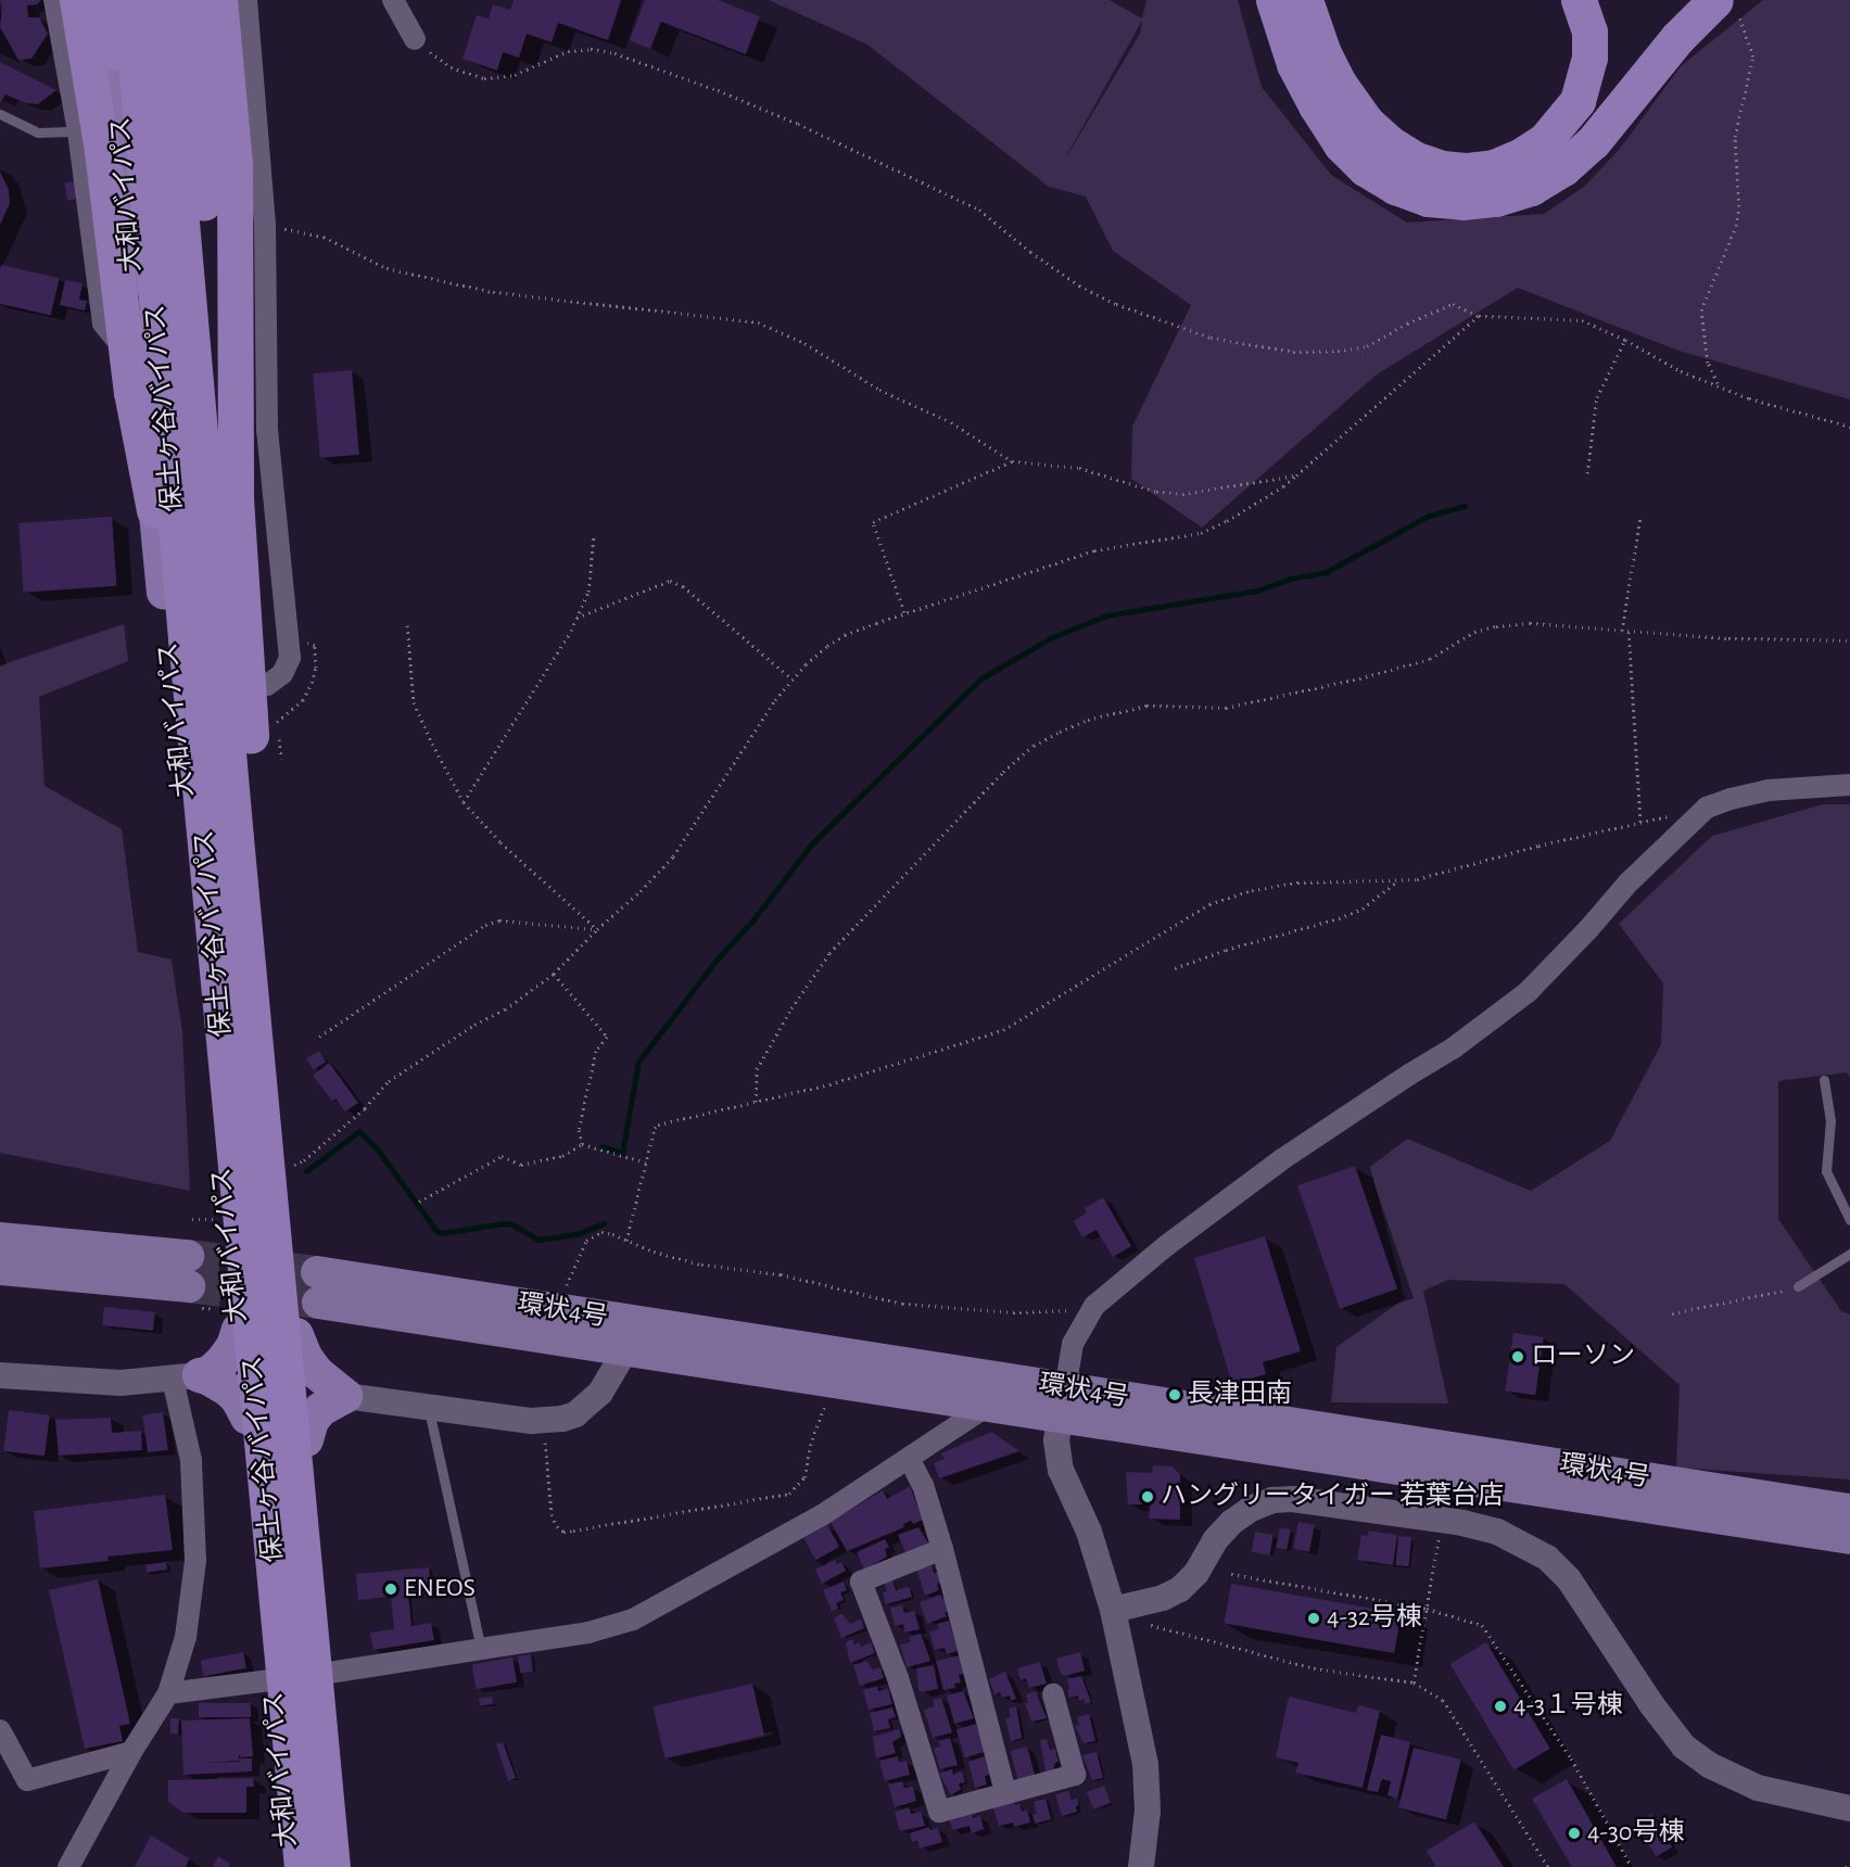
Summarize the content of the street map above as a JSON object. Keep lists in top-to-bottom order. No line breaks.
{"streets":{"highway":["大和バイパス","保土ヶ谷バイパス"],"main road":["環状4号"]},"places":["ローソン","長津田南","ハングリータイガー 若葉台店","ENEOS","4-32号棟","4-3１号棟","4-30号棟"]}
